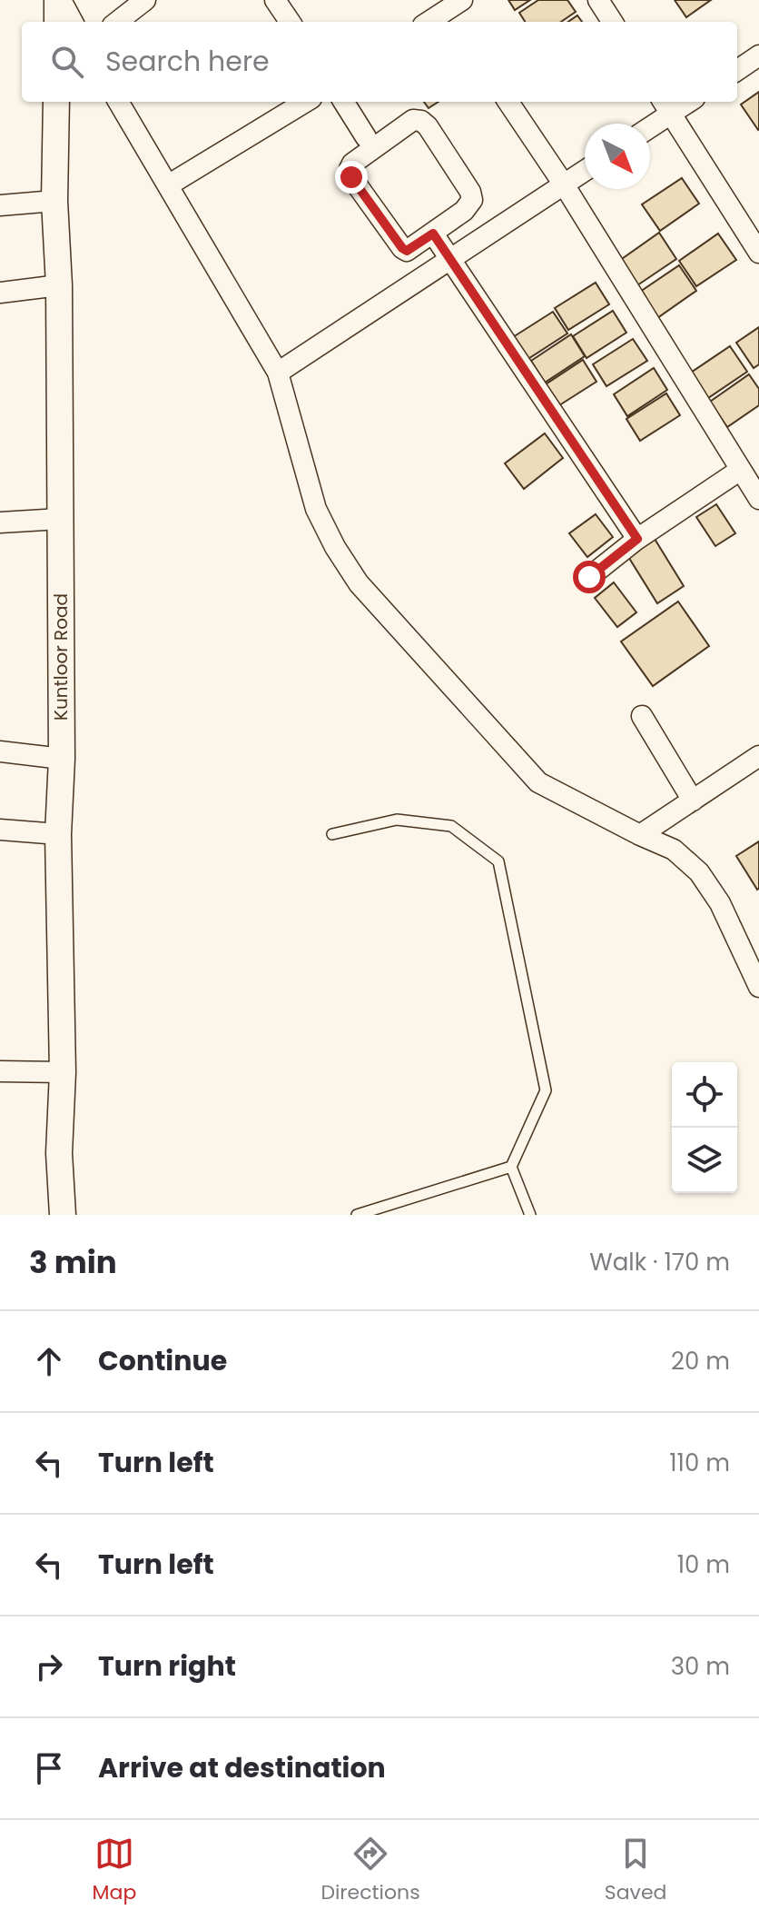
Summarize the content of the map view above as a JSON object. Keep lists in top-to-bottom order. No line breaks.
{"streets":{"street":["Kuntloor Road"]},"north":"bottom right","page":{"search":"Search here","heading":["3 min","Walk · 170 m"],"list":[["Continue","20 m"],["Turn left","110 m"],["Turn left","10 m"],["Turn right","30 m"],"Arrive at destination"],"nav":["Map","Directions","Saved"]}}
